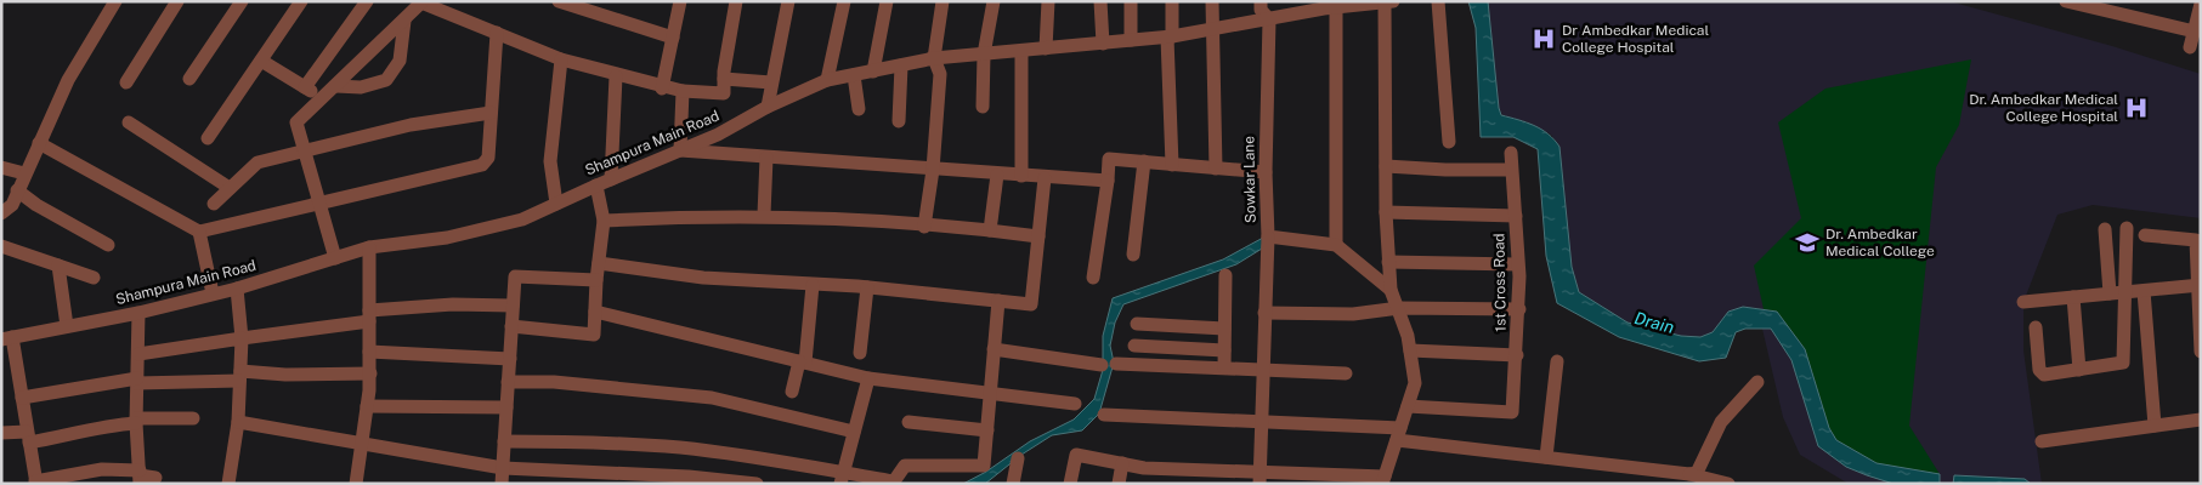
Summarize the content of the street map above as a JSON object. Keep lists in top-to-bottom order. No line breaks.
{"streets":{"street":["Shampura Main Road","Sowkar Lane","1st Cross Road"]},"crossings":[["Shampura Main Road","Sowkar Lane"]],"water":["Drain"],"places":{"hospital":["Dr Ambedkar Medical College Hospital","Dr. Ambedkar Medical College Hospital"],"school or university":["Dr. Ambedkar Medical College"]}}
